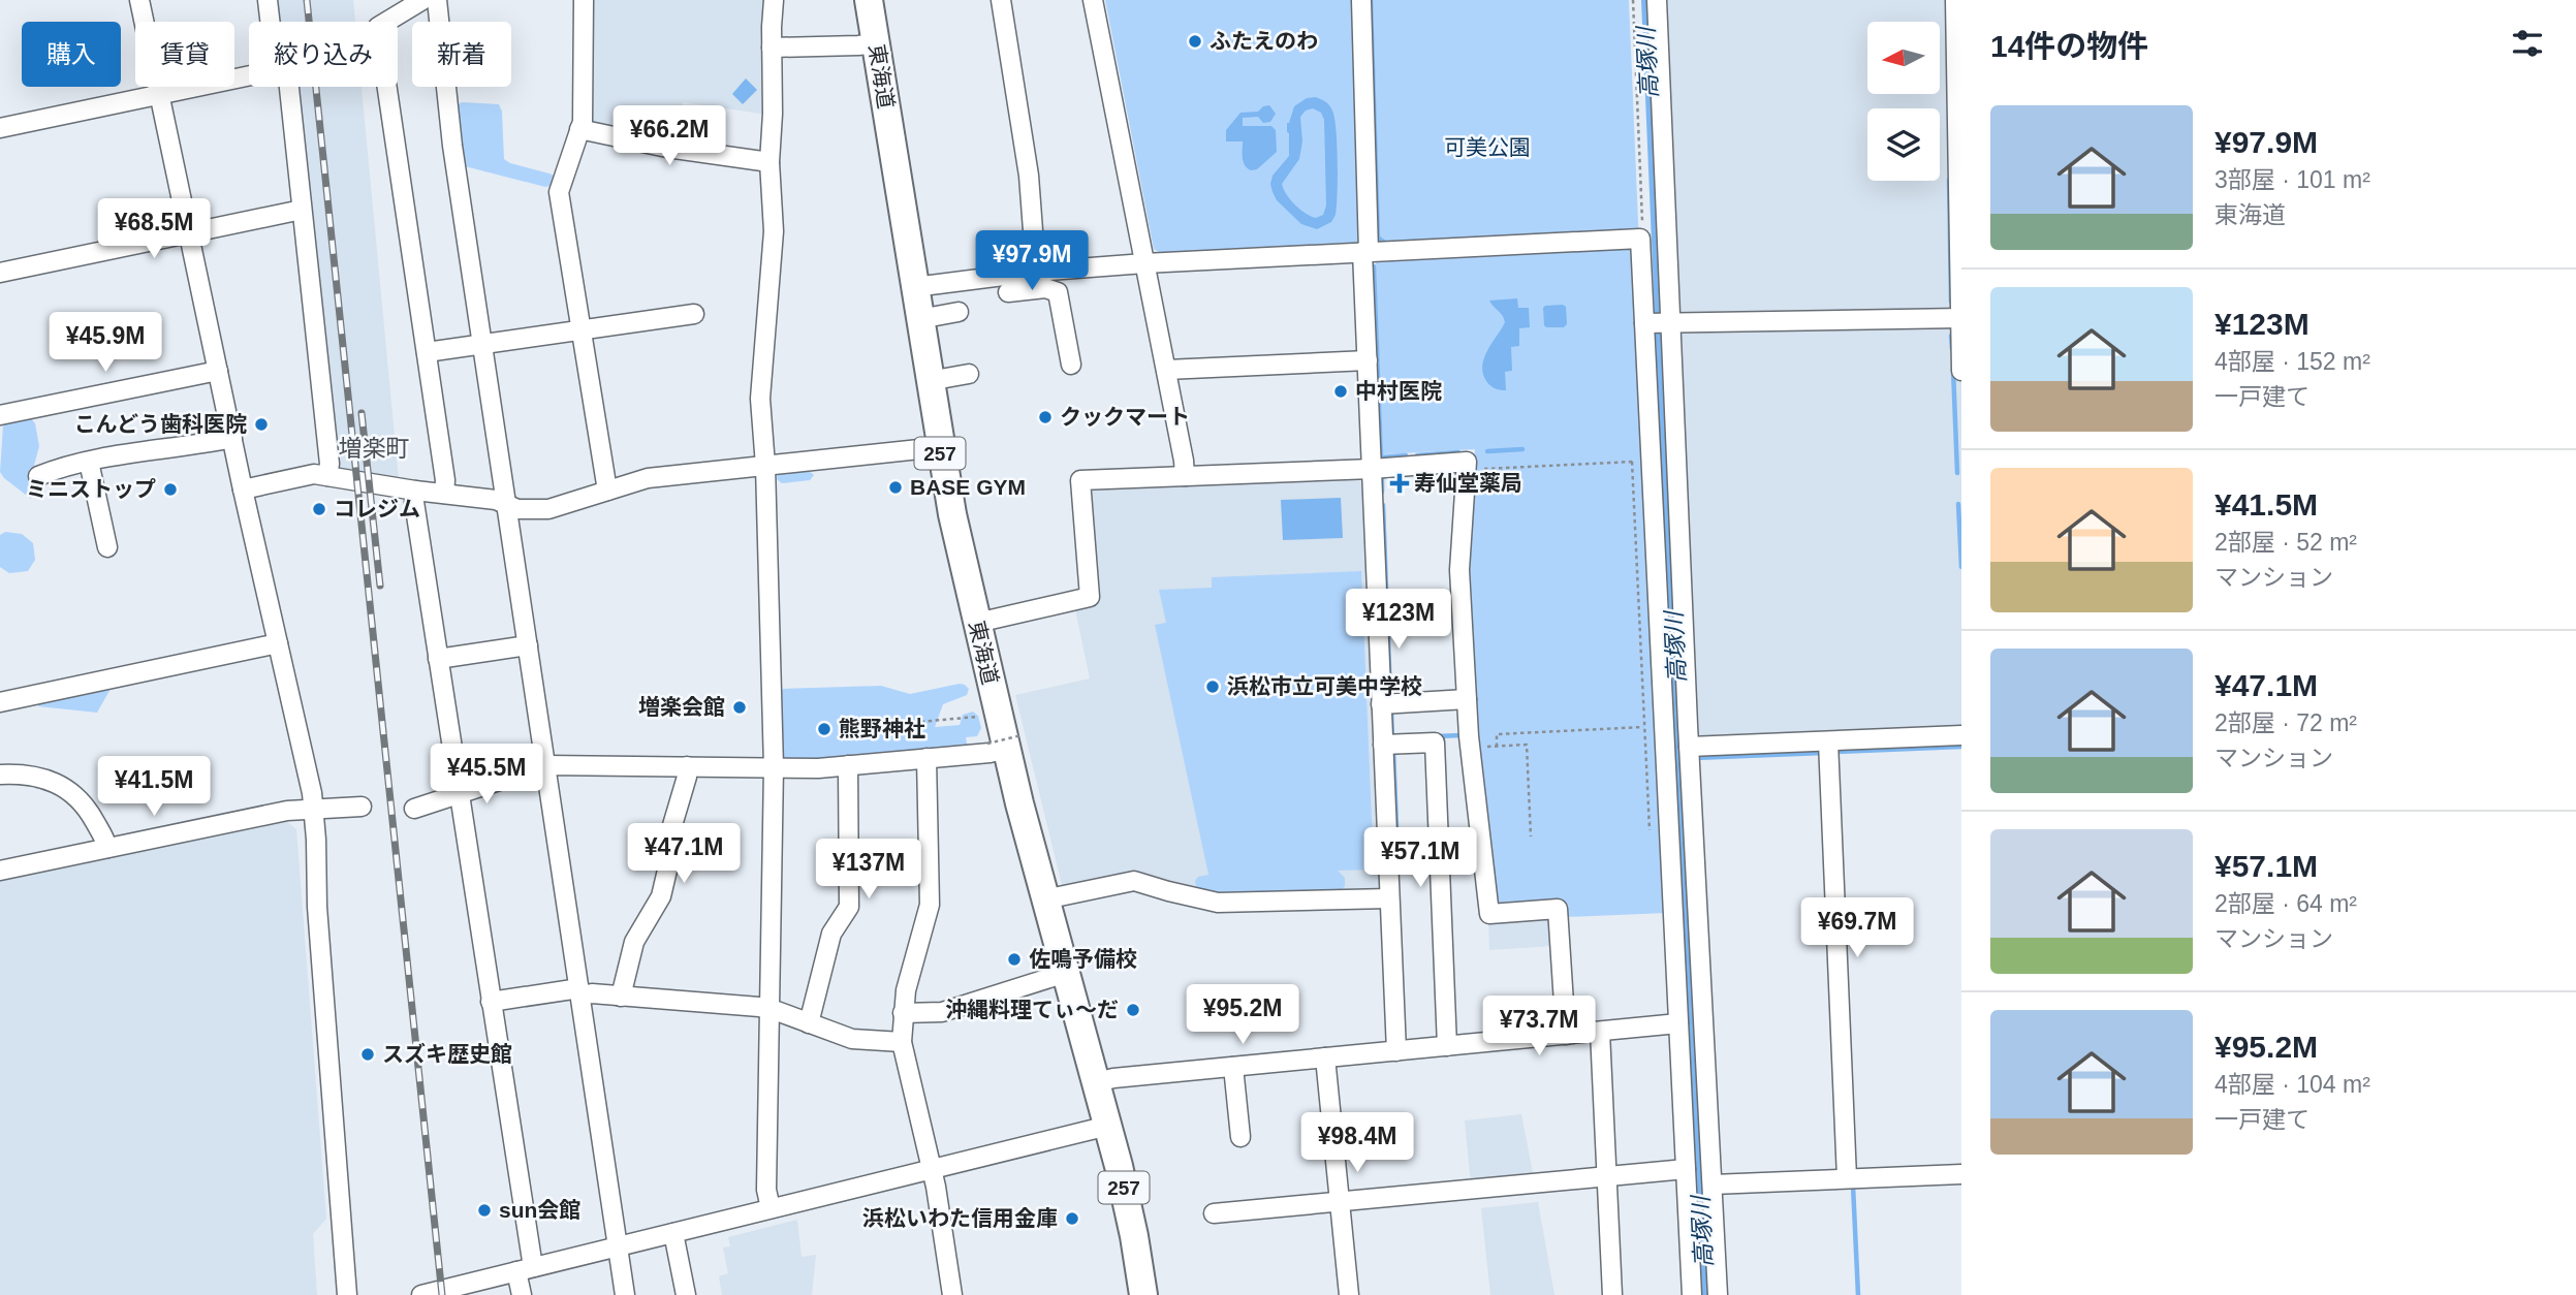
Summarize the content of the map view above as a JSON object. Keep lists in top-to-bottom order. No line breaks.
{"streets":{"highway":["東海道","257"]},"districts":["増楽町"],"water":["高塚川"],"parks":["可美公園"],"places":{"other":["ふたえのわ","中村医院","クックマート","こんどう歯科医院","BASE GYM","ミニストップ","コレジム","浜松市立可美中学校","増楽会館","熊野神社","佐鳴予備校","沖縄料理てぃ〜だ","スズキ歴史館","sun会館","浜松いわた信用金庫"],"health":["寿仙堂薬局"]},"north":"left","page":{"heading":"14件の物件","chip":["購入","賃貸","絞り込み","新着"],"list":[{"name":"¥97.9M","note":"3部屋 · 101 m² · 東海道"},{"name":"¥123M","note":"4部屋 · 152 m² · 一戸建て"},{"name":"¥41.5M","note":"2部屋 · 52 m² · マンション"},{"name":"¥47.1M","note":"2部屋 · 72 m² · マンション"},{"name":"¥57.1M","note":"2部屋 · 64 m² · マンション"},{"name":"¥95.2M","note":"4部屋 · 104 m² · 一戸建て"}],"price":["¥66.2M","¥68.5M","¥97.9M","¥45.9M","¥123M","¥45.5M","¥41.5M","¥47.1M","¥57.1M","¥137M","¥69.7M","¥95.2M","¥73.7M","¥98.4M"]}}
